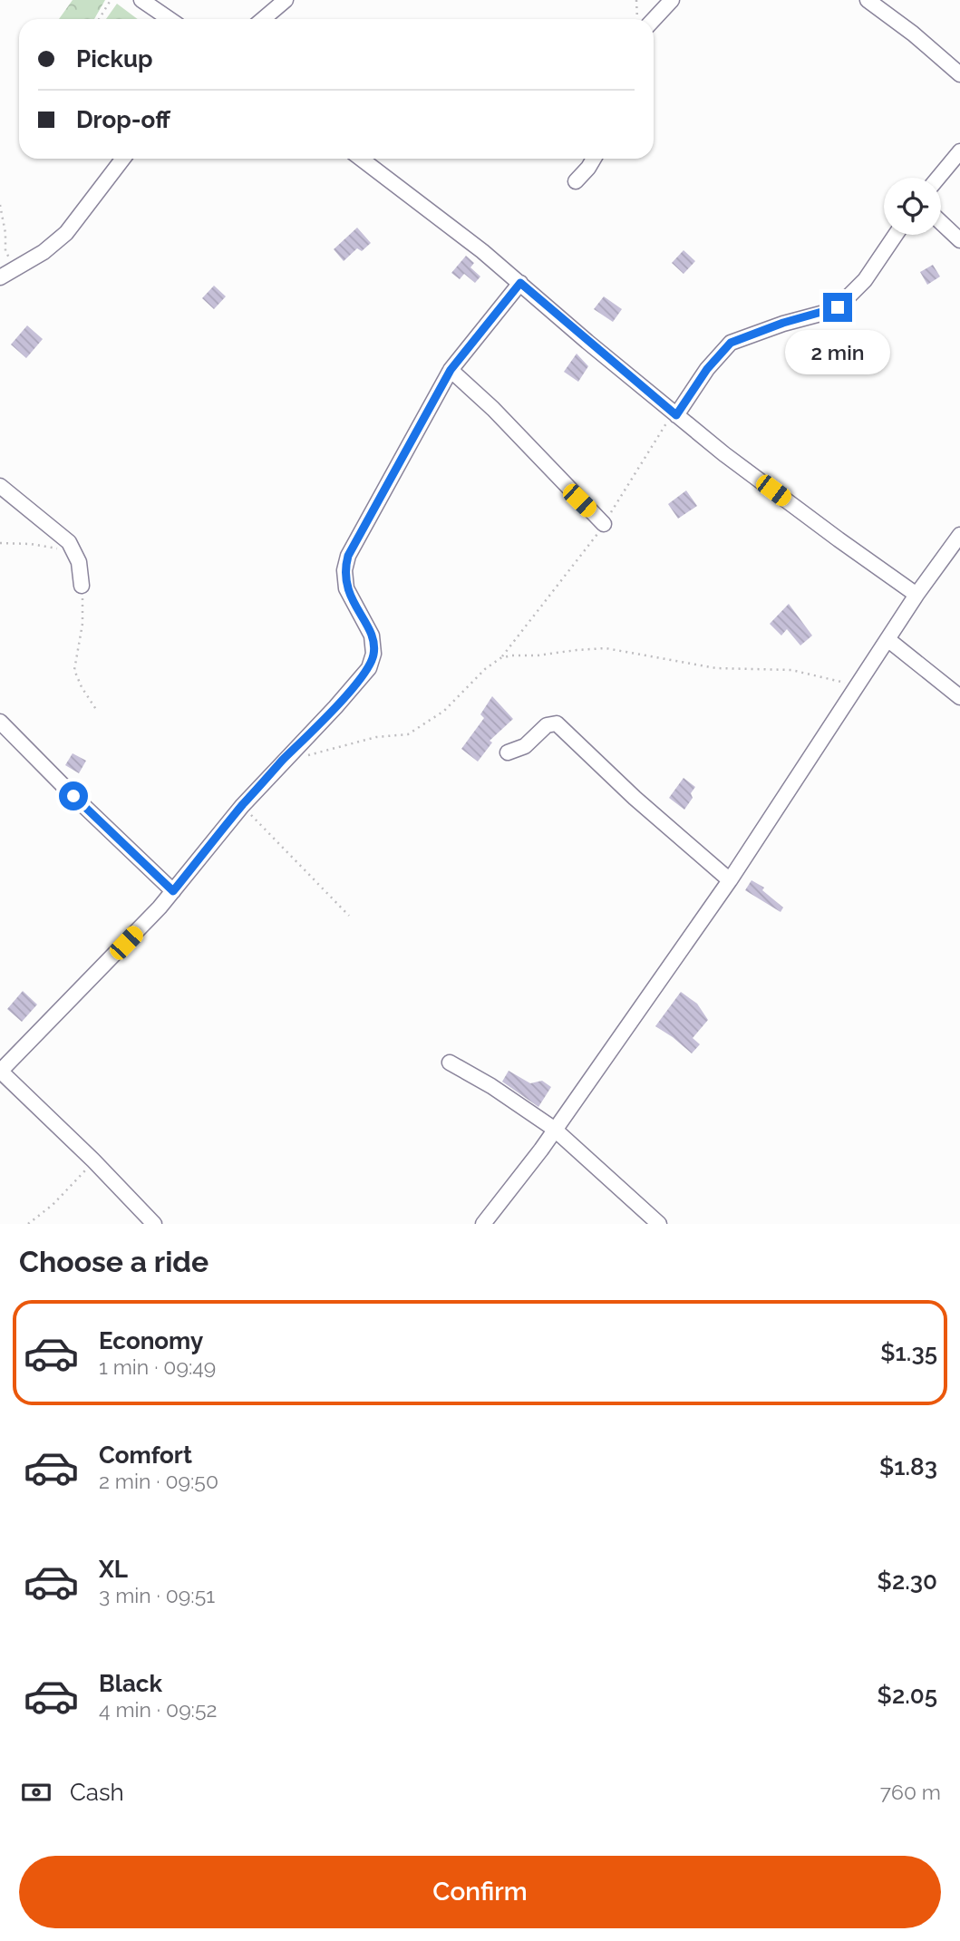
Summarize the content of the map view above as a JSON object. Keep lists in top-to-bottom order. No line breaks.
{"page":{"banner":["Pickup","Drop-off"],"bubble":"2 min","heading":"Choose a ride","list":[{"name":"Economy","note":"1 min · 09:49","value":"$1.35"},{"name":"Comfort","note":"2 min · 09:50","value":"$1.83"},{"name":"XL","note":"3 min · 09:51","value":"$2.30"},{"name":"Black","note":"4 min · 09:52","value":"$2.05"}],"pay":["Cash","760 m"],"buttons":"Confirm"}}
